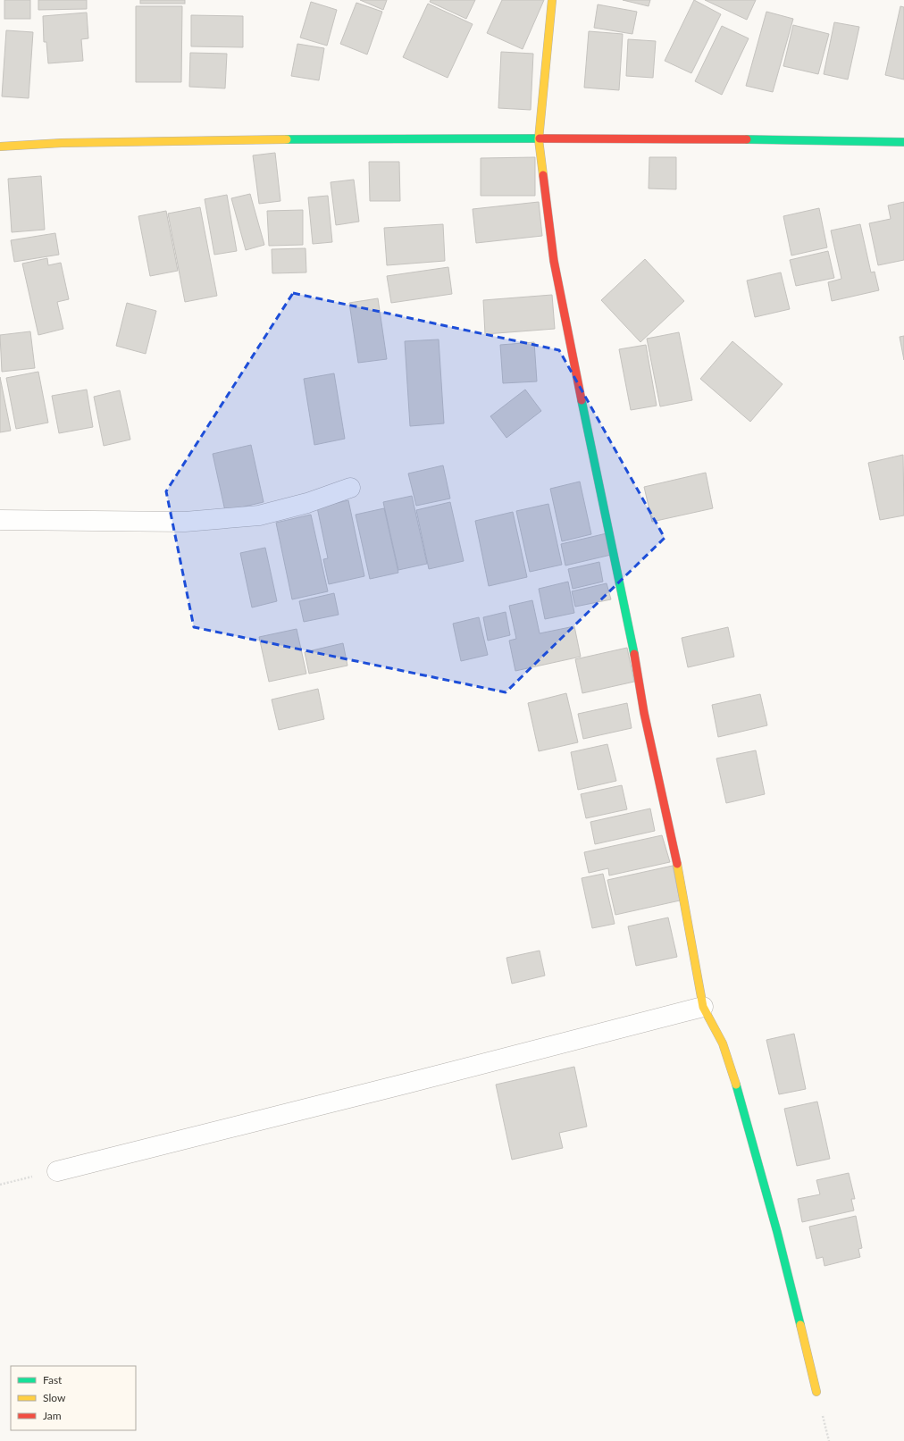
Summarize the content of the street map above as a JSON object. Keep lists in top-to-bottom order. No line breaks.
{"legend":["Fast","Slow","Jam"]}
